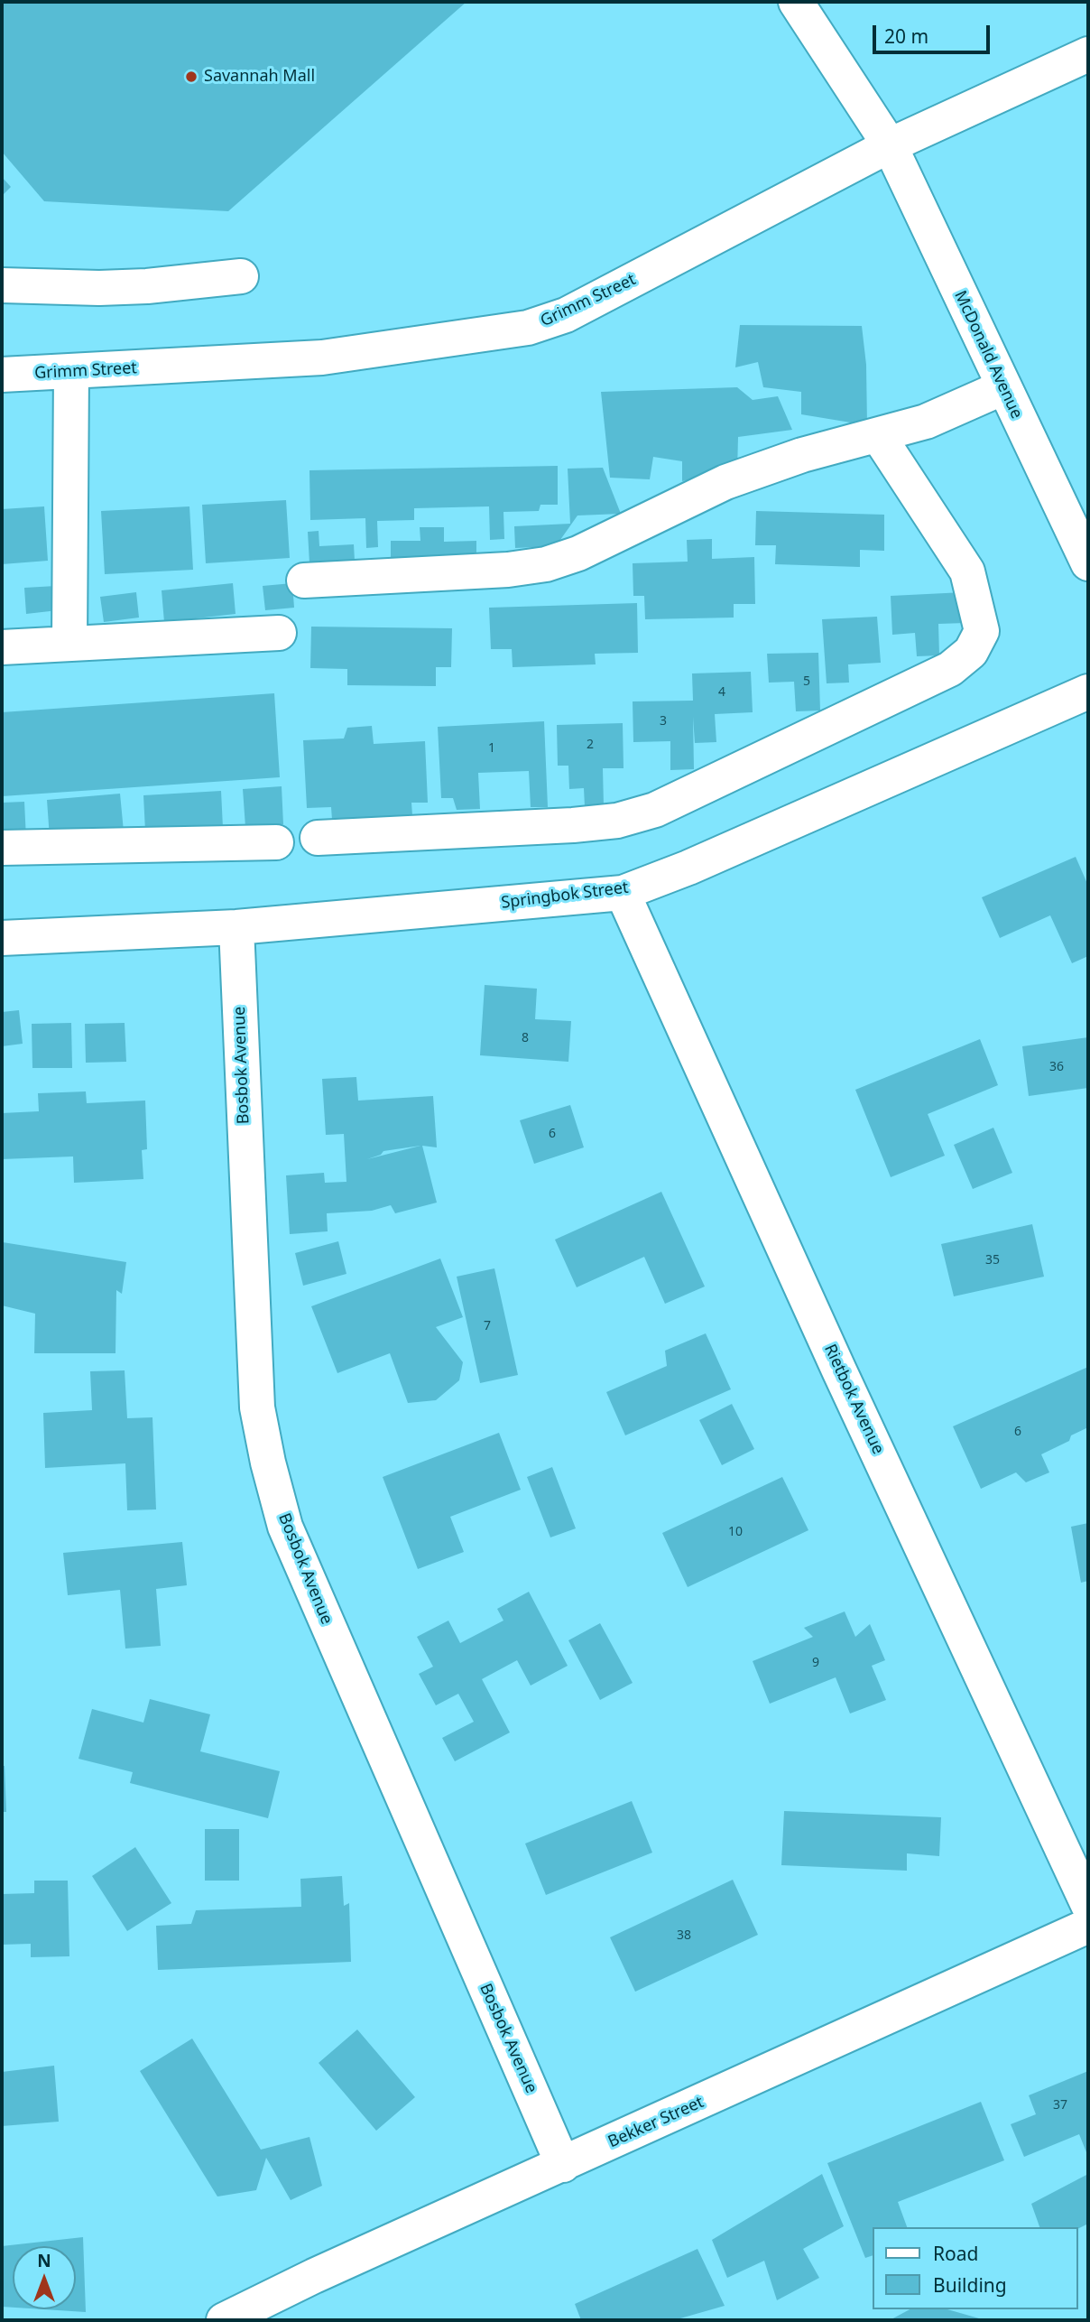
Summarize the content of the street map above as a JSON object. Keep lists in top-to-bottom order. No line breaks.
{"streets":{"street":["Grimm Street","McDonald Avenue","Springbok Street","Bosbok Avenue","Rietbok Avenue","Bekker Street"]},"crossings":[["Grimm Street","McDonald Avenue"],["Springbok Street","Bosbok Avenue"],["Springbok Street","Rietbok Avenue"],["Bosbok Avenue","Bekker Street"]],"places":["Savannah Mall"],"house_numbers":["5","4","3","2","1","8","36","6","35","7","6","10","9","38","37"],"legend":["Road","Building"],"scale_bar":"20 m","north":"top"}
